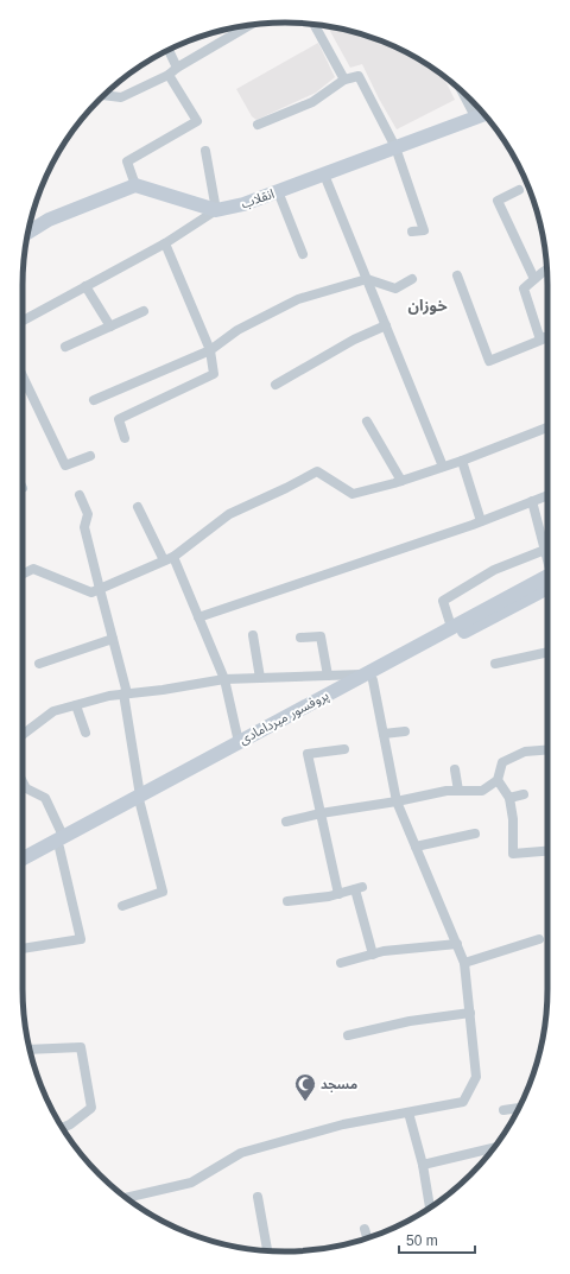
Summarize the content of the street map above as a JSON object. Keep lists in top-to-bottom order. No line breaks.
{"streets":{"main road":["انقلاب","پروفسور میردامادی"]},"districts":["خوزان"],"places":{"mosque":["مسجد"]},"scale_bar":"50 m"}
